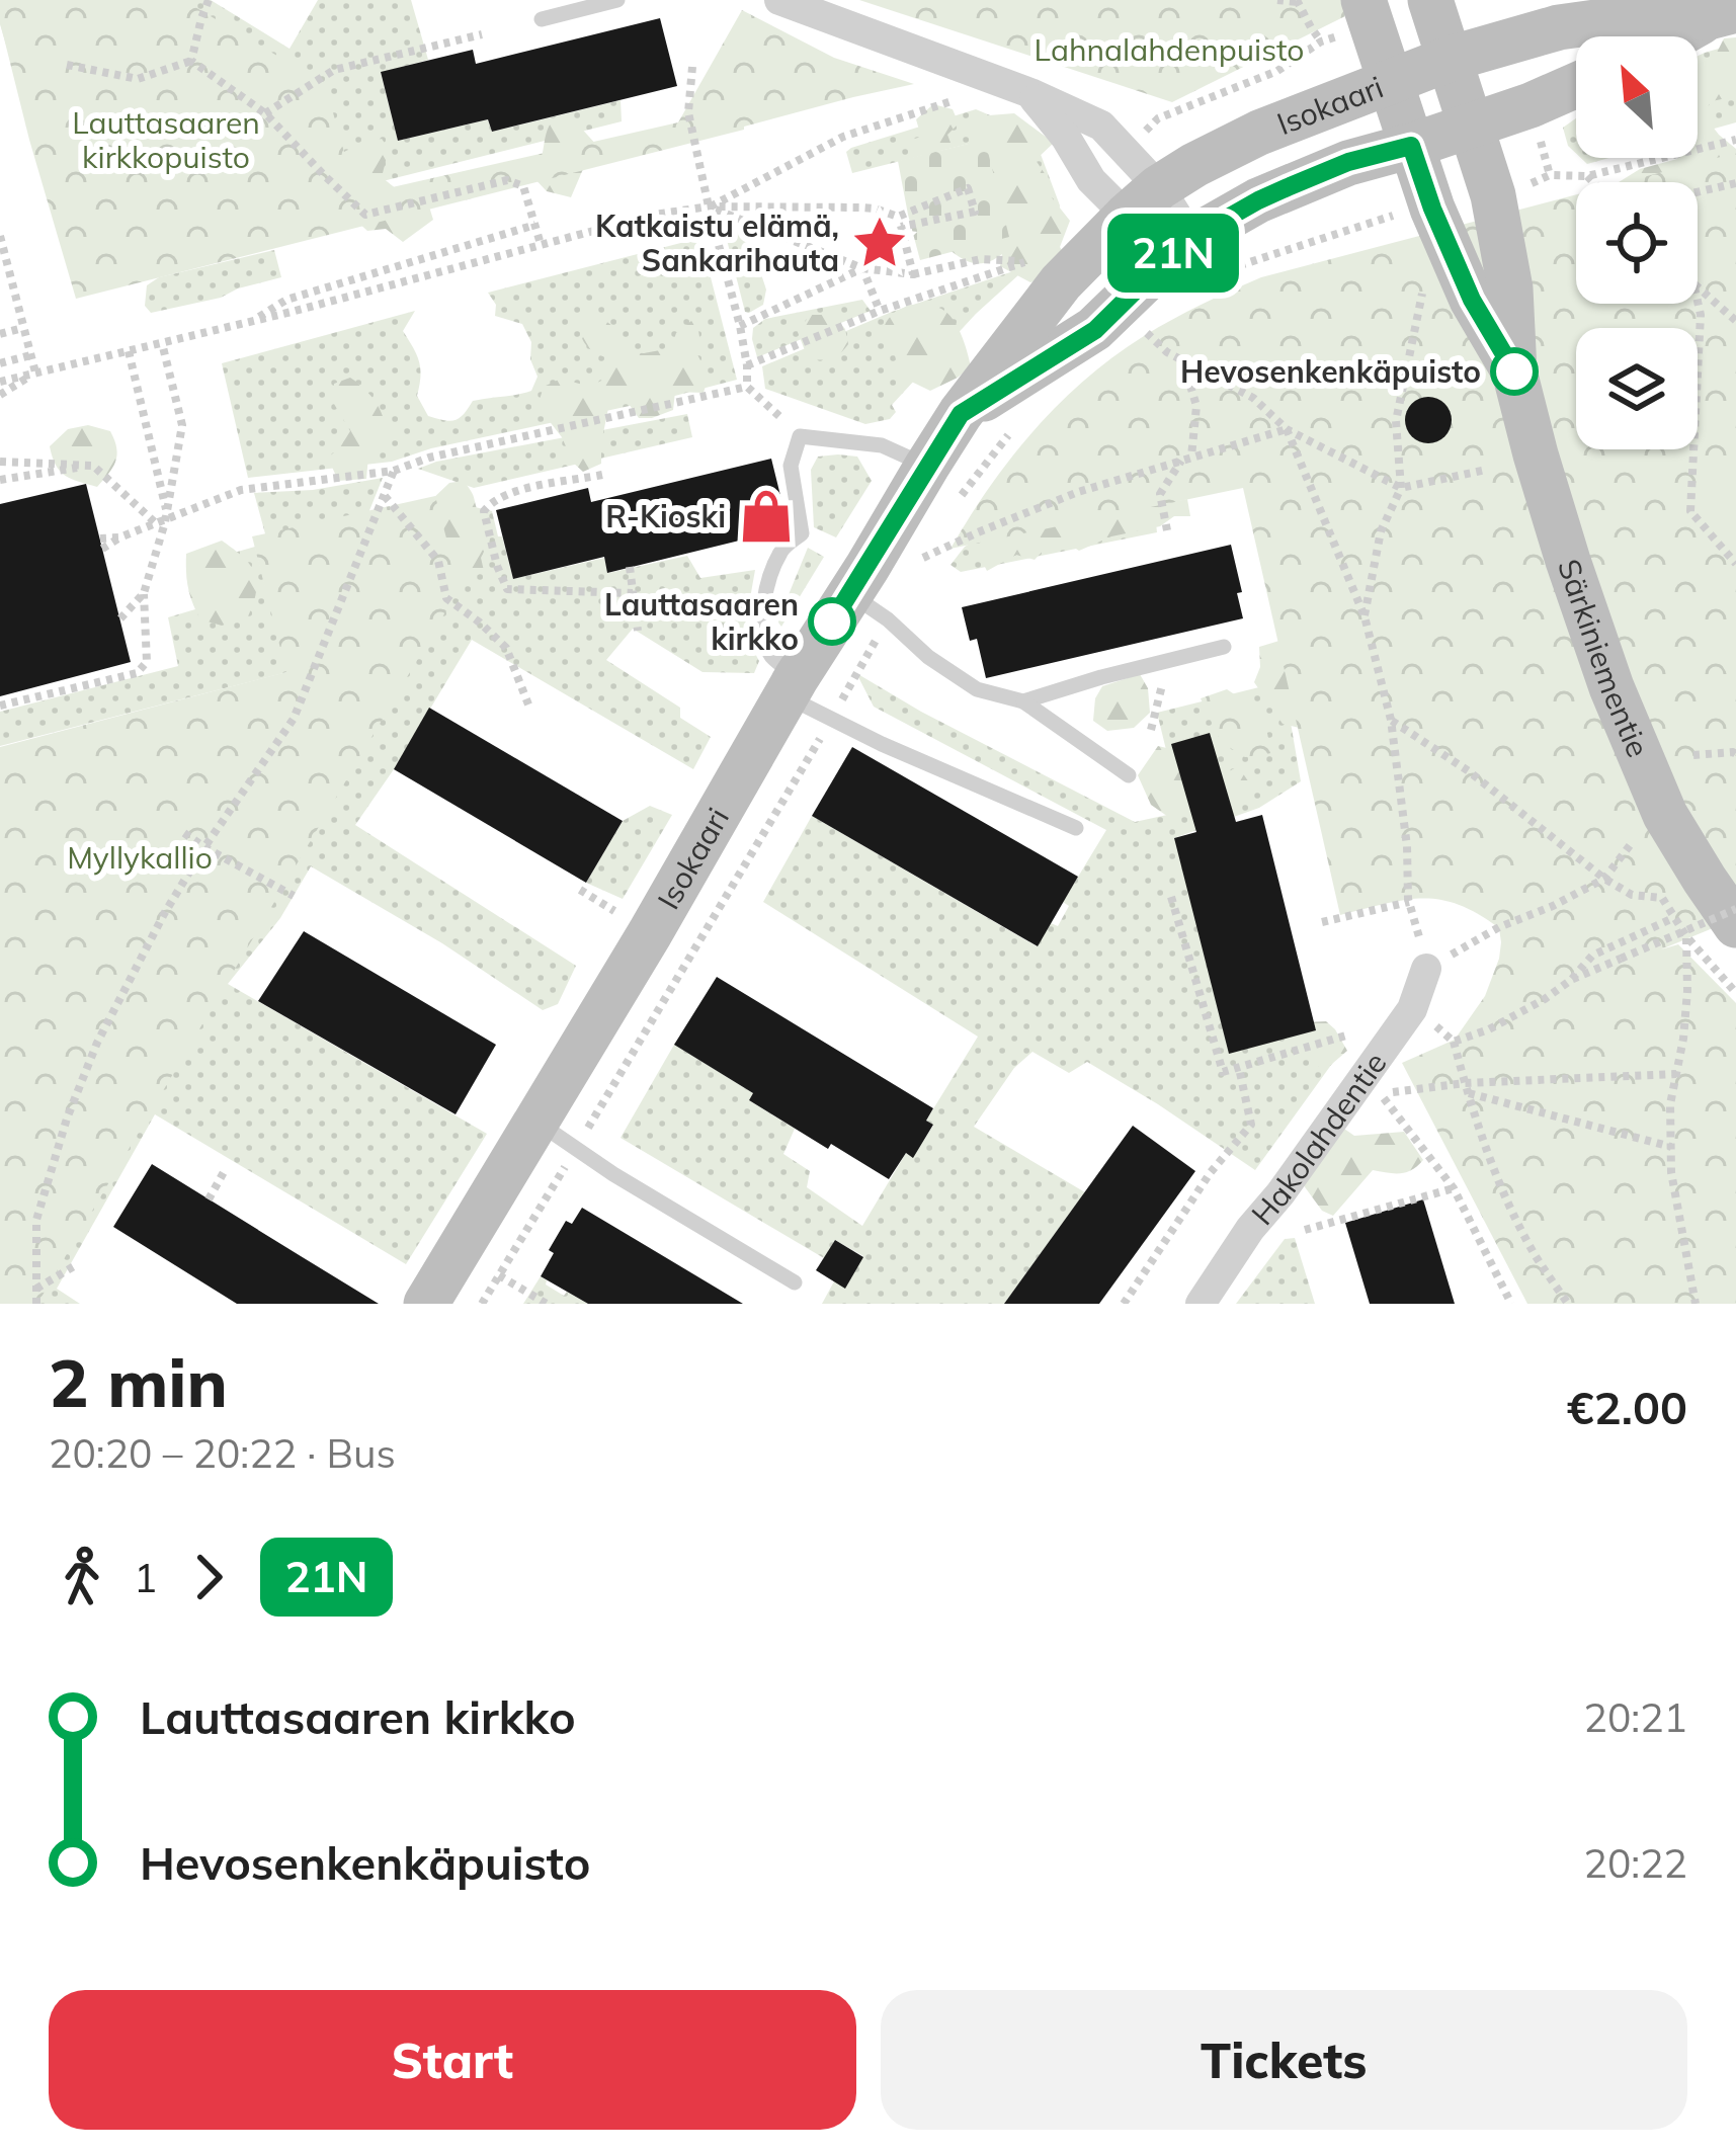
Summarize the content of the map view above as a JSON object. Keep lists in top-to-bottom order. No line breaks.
{"streets":{"street":["Isokaari","Särkiniementie","Hakolahdentie"]},"crossings":[["Isokaari","Särkiniementie"]],"parks":["Lahnalahdenpuisto","Lauttasaaren kirkkopuisto","Myllykallio"],"places":{"place":["Katkaistu elämä, Sankarihauta"],"other":["Hevosenkenkäpuisto","Lauttasaaren kirkko"],"shop":["R-Kioski"]},"lines":["bus line 21N"],"north":"top left","page":{"on_map":"21N","heading":["2 min","20:20 – 20:22 · Bus","€2.00"],"legs":["1","21N"],"list":[{"name":"Lauttasaaren kirkko","value":"20:21"},{"name":"Hevosenkenkäpuisto","value":"20:22"}],"buttons":["Start","Tickets"]}}
